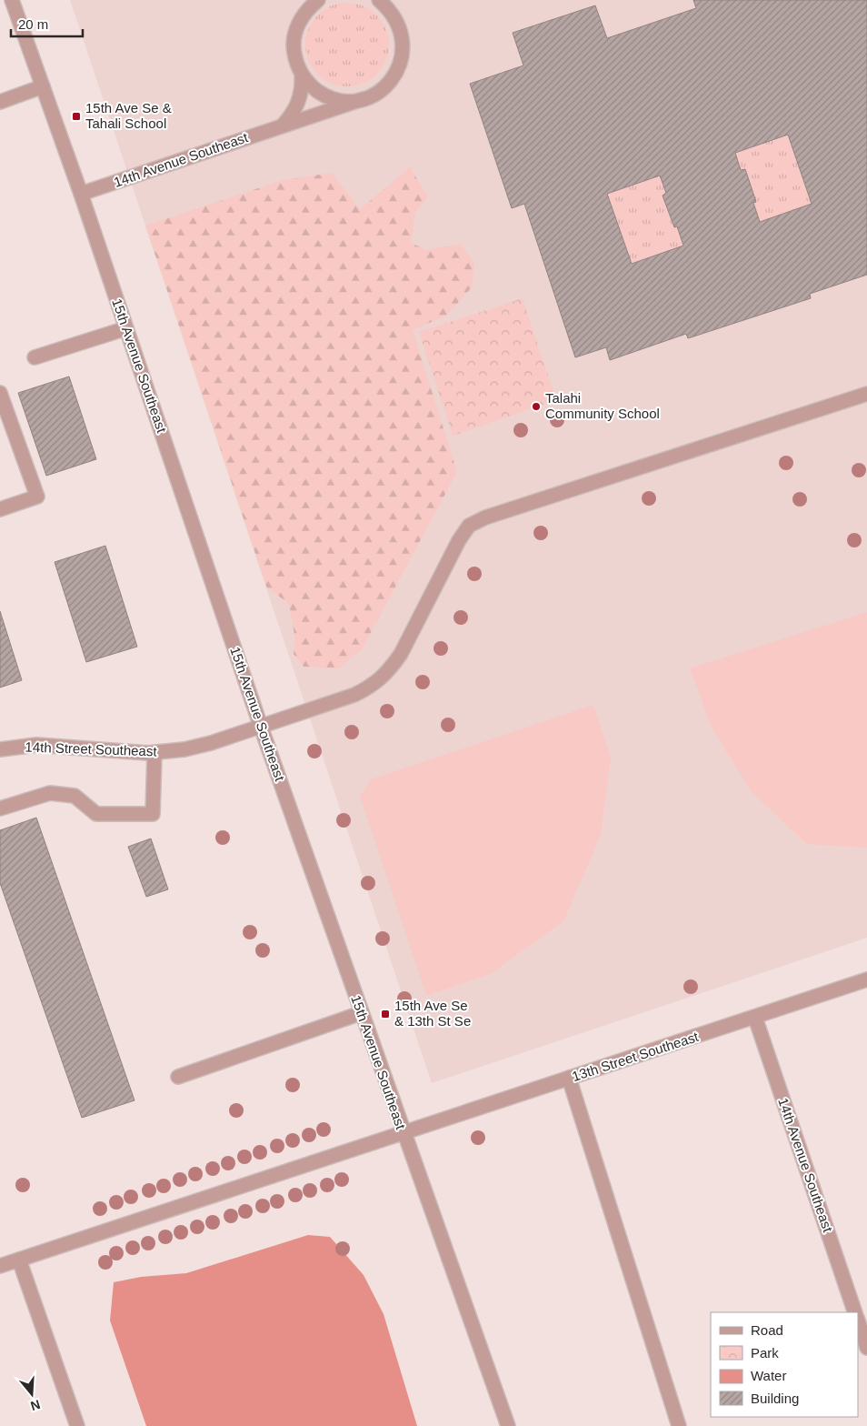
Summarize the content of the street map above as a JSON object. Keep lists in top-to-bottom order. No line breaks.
{"streets":{"street":["14th Avenue Southeast","15th Avenue Southeast","14th Street Southeast","13th Street Southeast"]},"crossings":[["14th Avenue Southeast","15th Avenue Southeast"],["14th Avenue Southeast","13th Street Southeast"],["15th Avenue Southeast","14th Street Southeast"],["15th Avenue Southeast","13th Street Southeast"]],"places":{"transit":["15th Ave Se & Tahali School","15th Ave Se & 13th St Se"],"other":["Talahi Community School"]},"legend":["Road","Park","Water","Building"],"scale_bar":"20 m","north":"bottom"}
